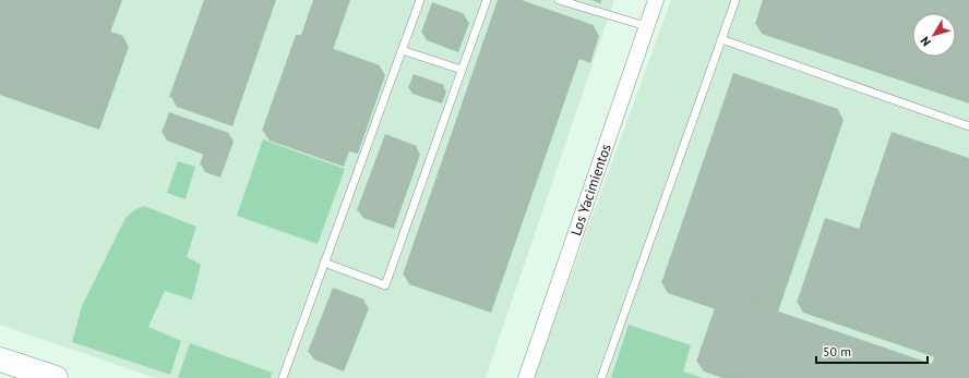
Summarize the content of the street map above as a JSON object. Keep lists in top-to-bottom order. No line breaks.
{"streets":{"street":["Los Yacimientos"]},"scale_bar":"50 m","north":"bottom left"}
